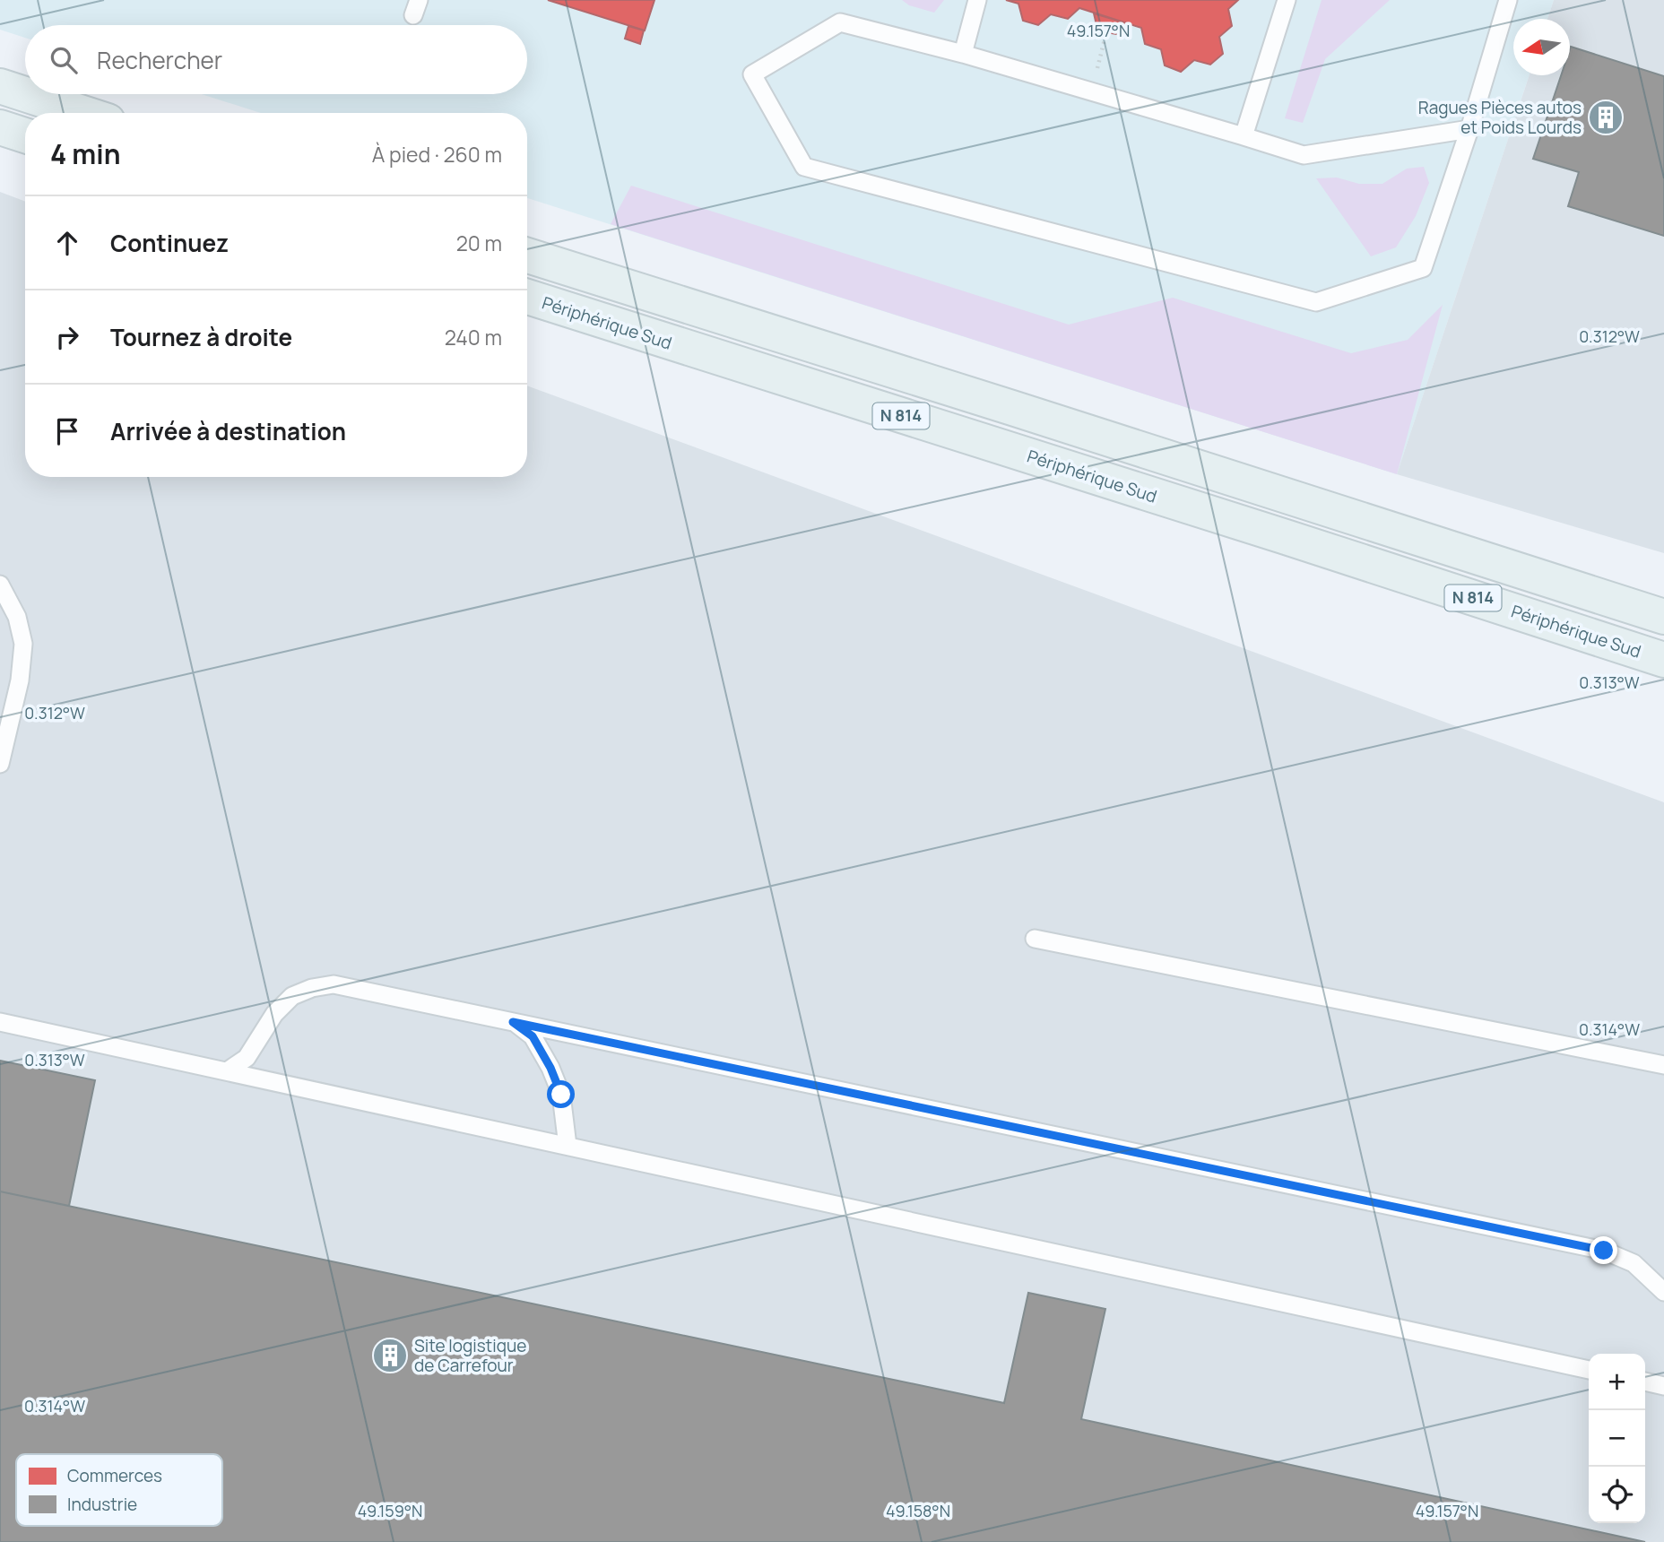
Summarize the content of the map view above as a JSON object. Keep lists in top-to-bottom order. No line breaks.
{"streets":{"highway":["Périphérique Sud","N 814"]},"places":{"building":["Ragues Pièces autos et Poids Lourds","Site logistique de Carrefour"]},"legend":["Commerces","Industrie"],"north":"left","page":{"search":"Rechercher","heading":["4 min","À pied · 260 m"],"list":[["Continuez","20 m"],["Tournez à droite","240 m"],"Arrivée à destination"],"map_buttons":["+","−"]},"coordinates":["49.157°N","0.312°W","0.313°W","0.314°W","49.159°N","49.158°N"]}
